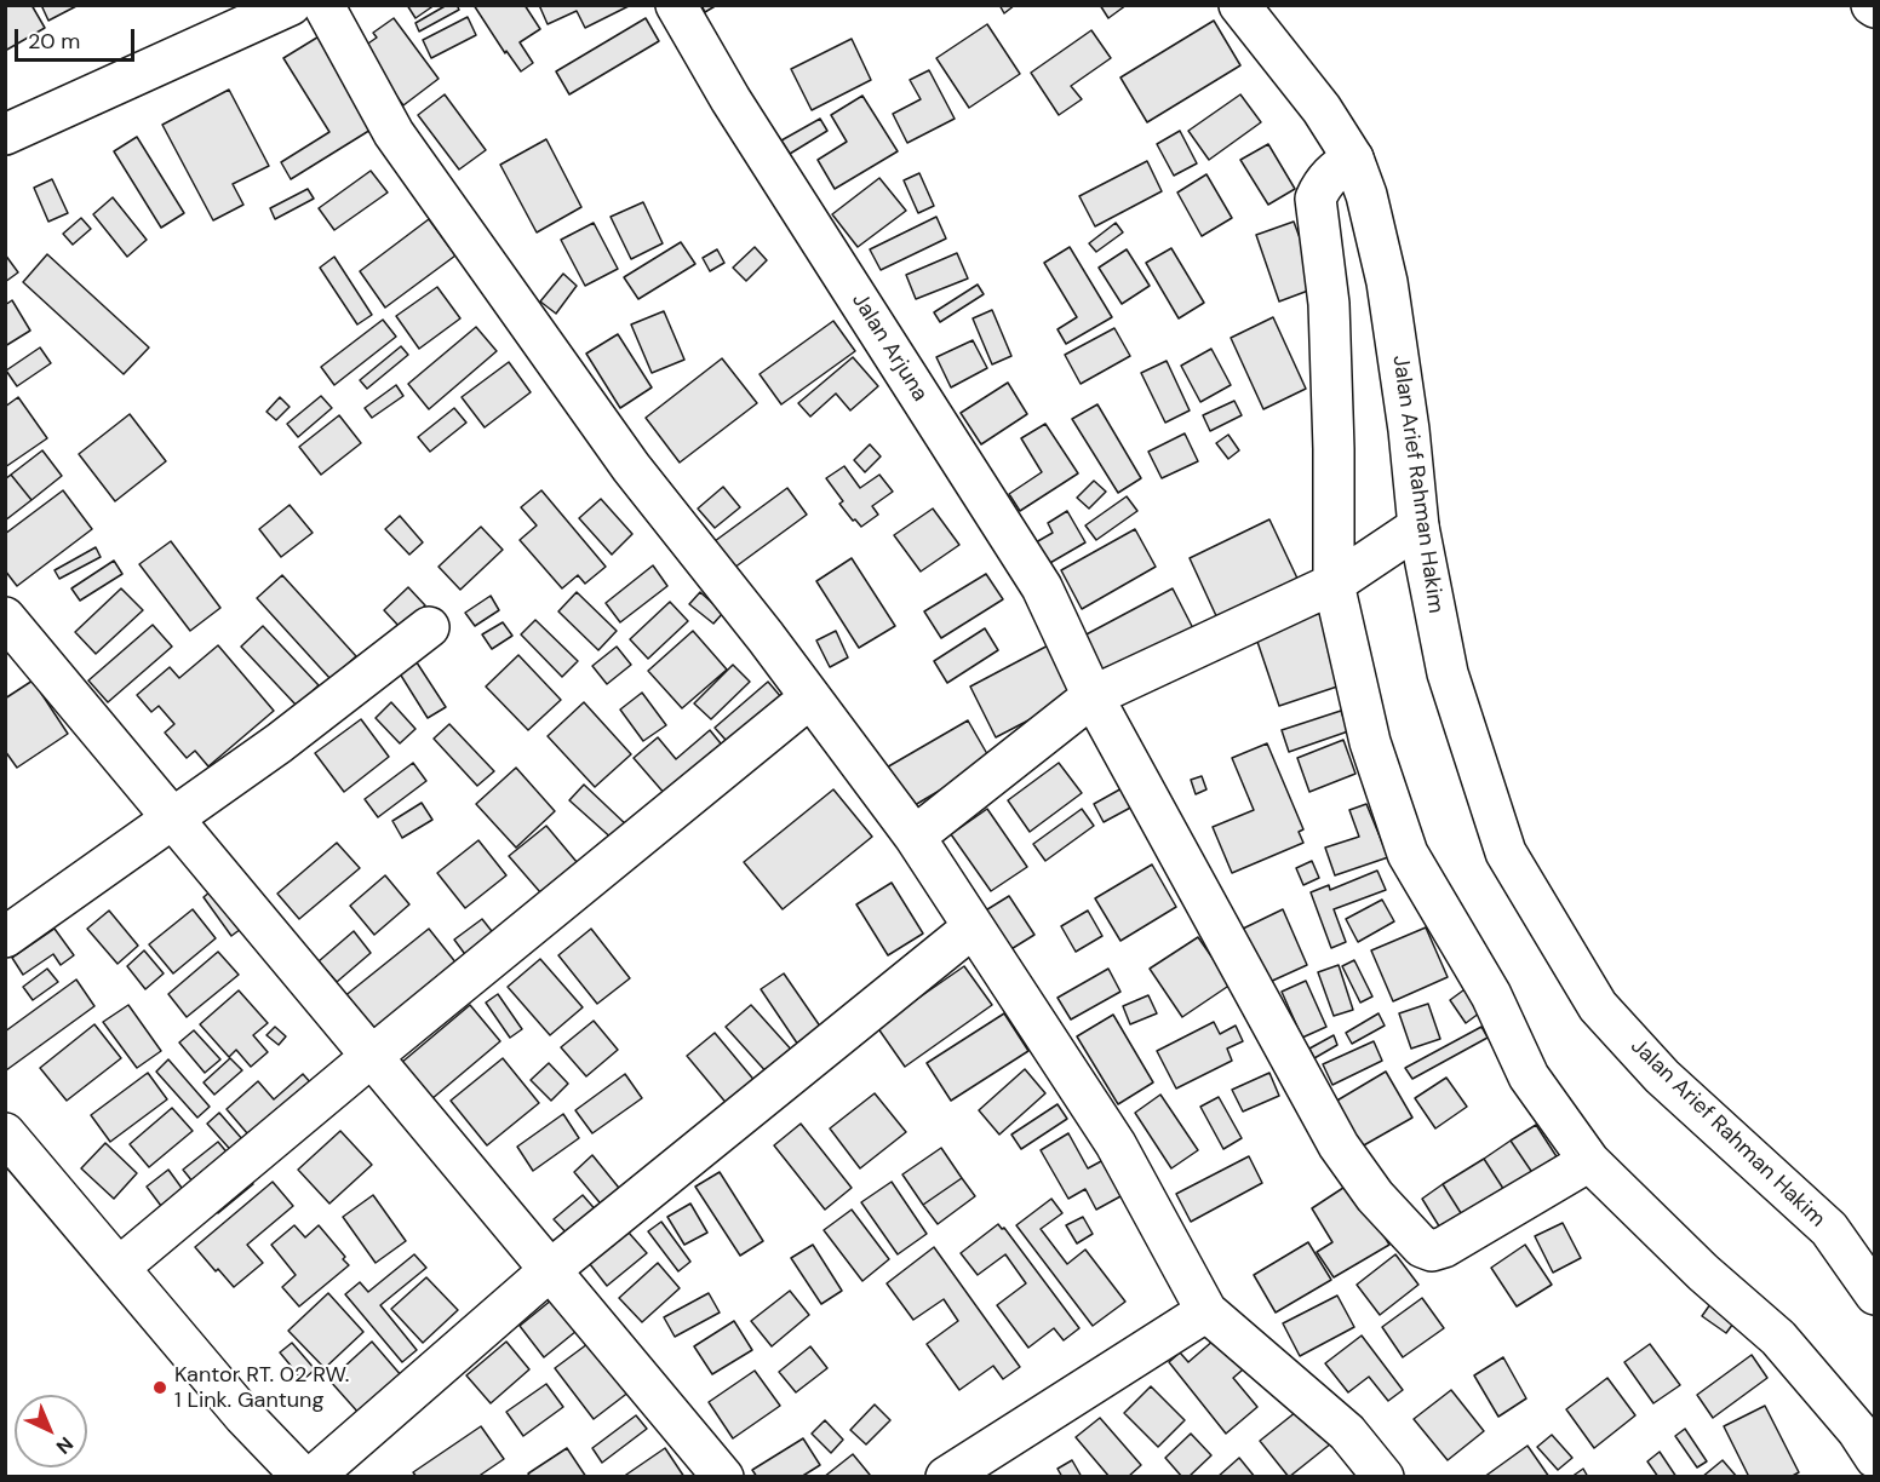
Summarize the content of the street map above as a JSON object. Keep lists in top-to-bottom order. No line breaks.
{"streets":{"street":["Jalan Arjuna","Jalan Arief Rahman Hakim"]},"places":["Kantor RT. 02 RW. 1 Link. Gantung"],"scale_bar":"20 m","north":"bottom right"}
